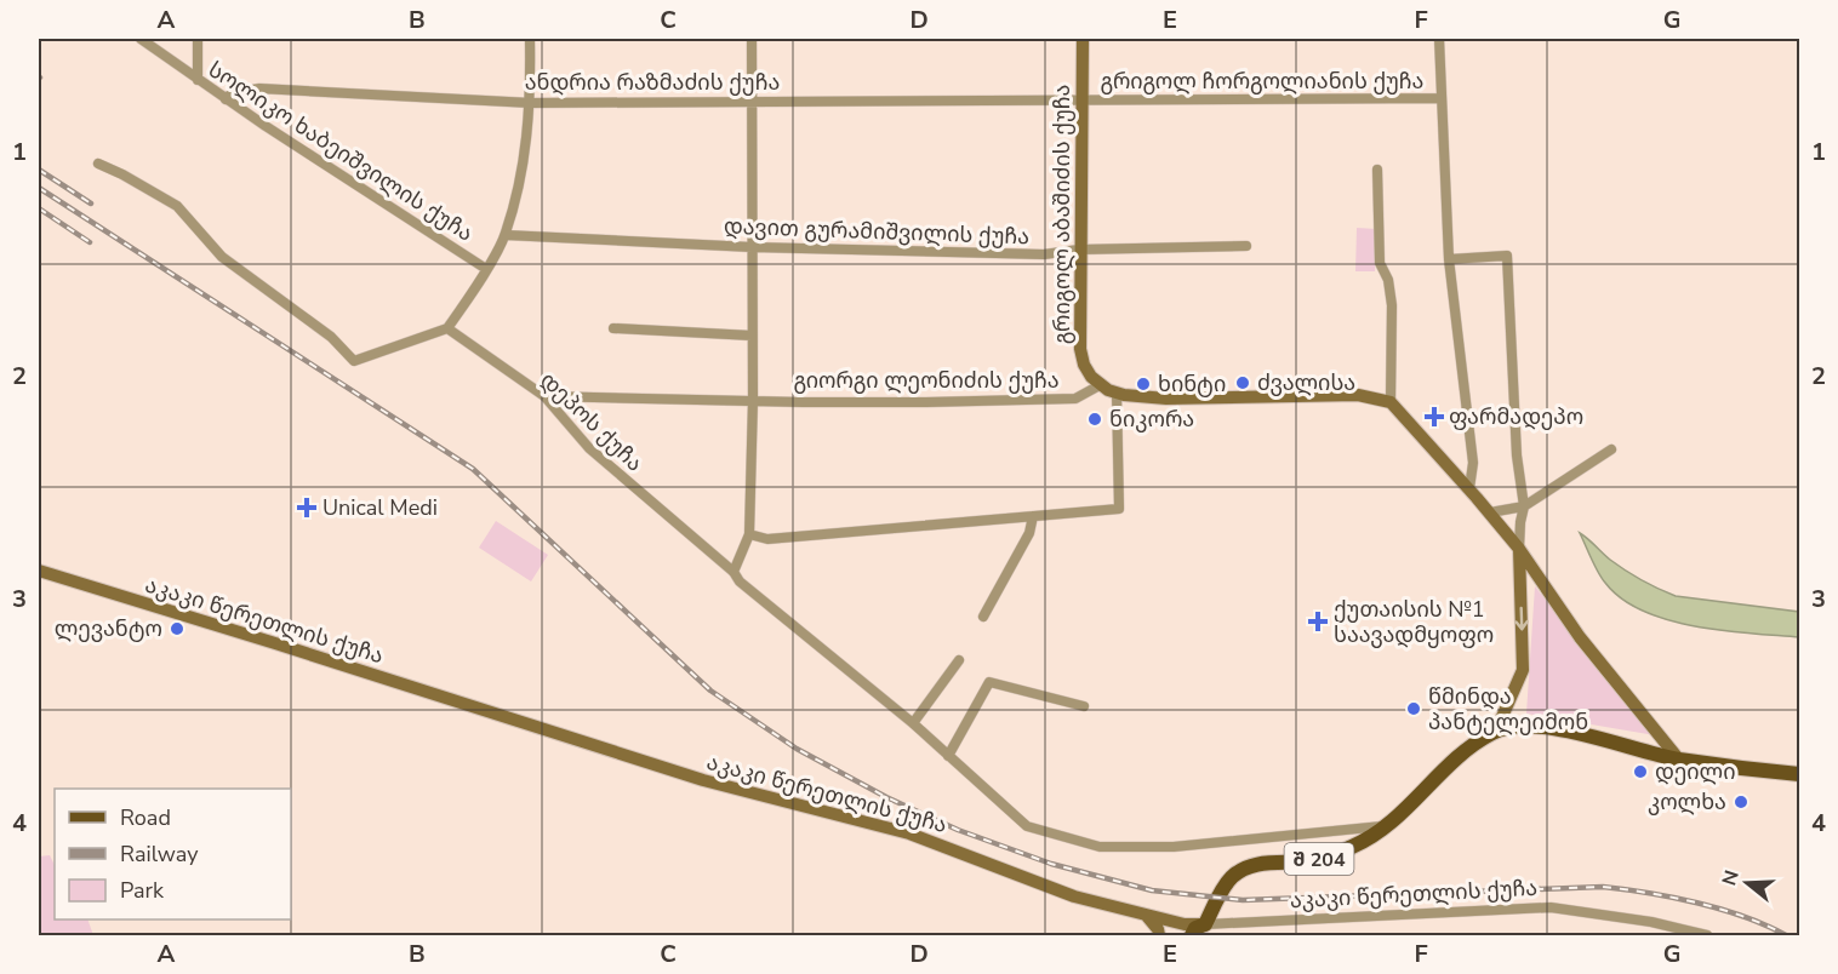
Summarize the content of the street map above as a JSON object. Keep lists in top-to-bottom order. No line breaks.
{"streets":{"main road":["შ 204"],"street":["გრიგოლ ჩორგოლიანის ქუჩა","ანდრია რაზმაძის ქუჩა","სოლიკო ხაბეიშვილის ქუჩა","გრიგოლ აბაშიძის ქუჩა","დავით გურამიშვილის ქუჩა","გიორგი ლეონიძის ქუჩა","დეპოს ქუჩა","აკაკი წერეთლის ქუჩა"]},"crossings":[["გრიგოლ ჩორგოლიანის ქუჩა","ანდრია რაზმაძის ქუჩა"],["გრიგოლ ჩორგოლიანის ქუჩა","გრიგოლ აბაშიძის ქუჩა"],["ანდრია რაზმაძის ქუჩა","სოლიკო ხაბეიშვილის ქუჩა"],["ანდრია რაზმაძის ქუჩა","გრიგოლ აბაშიძის ქუჩა"],["გრიგოლ აბაშიძის ქუჩა","დავით გურამიშვილის ქუჩა"],["გრიგოლ აბაშიძის ქუჩა","გიორგი ლეონიძის ქუჩა"],["გიორგი ლეონიძის ქუჩა","დეპოს ქუჩა"],["დეპოს ქუჩა","შ 204"],["აკაკი წერეთლის ქუჩა","შ 204"]],"places":{"other":["ძვალისა","ხინტი","ნიკორა","ლევანტო","წმინდა პანტელეიმონ","დეილი","კოლხა"],"health":["ფარმადეპო","Unical Medi","ქუთაისის №1 საავადმყოფო"]},"legend":["Road","Railway","Park"],"north":"left","grid":{"columns":["A","B","C","D","E","F","G"],"rows":["1","2","3","4"]}}
